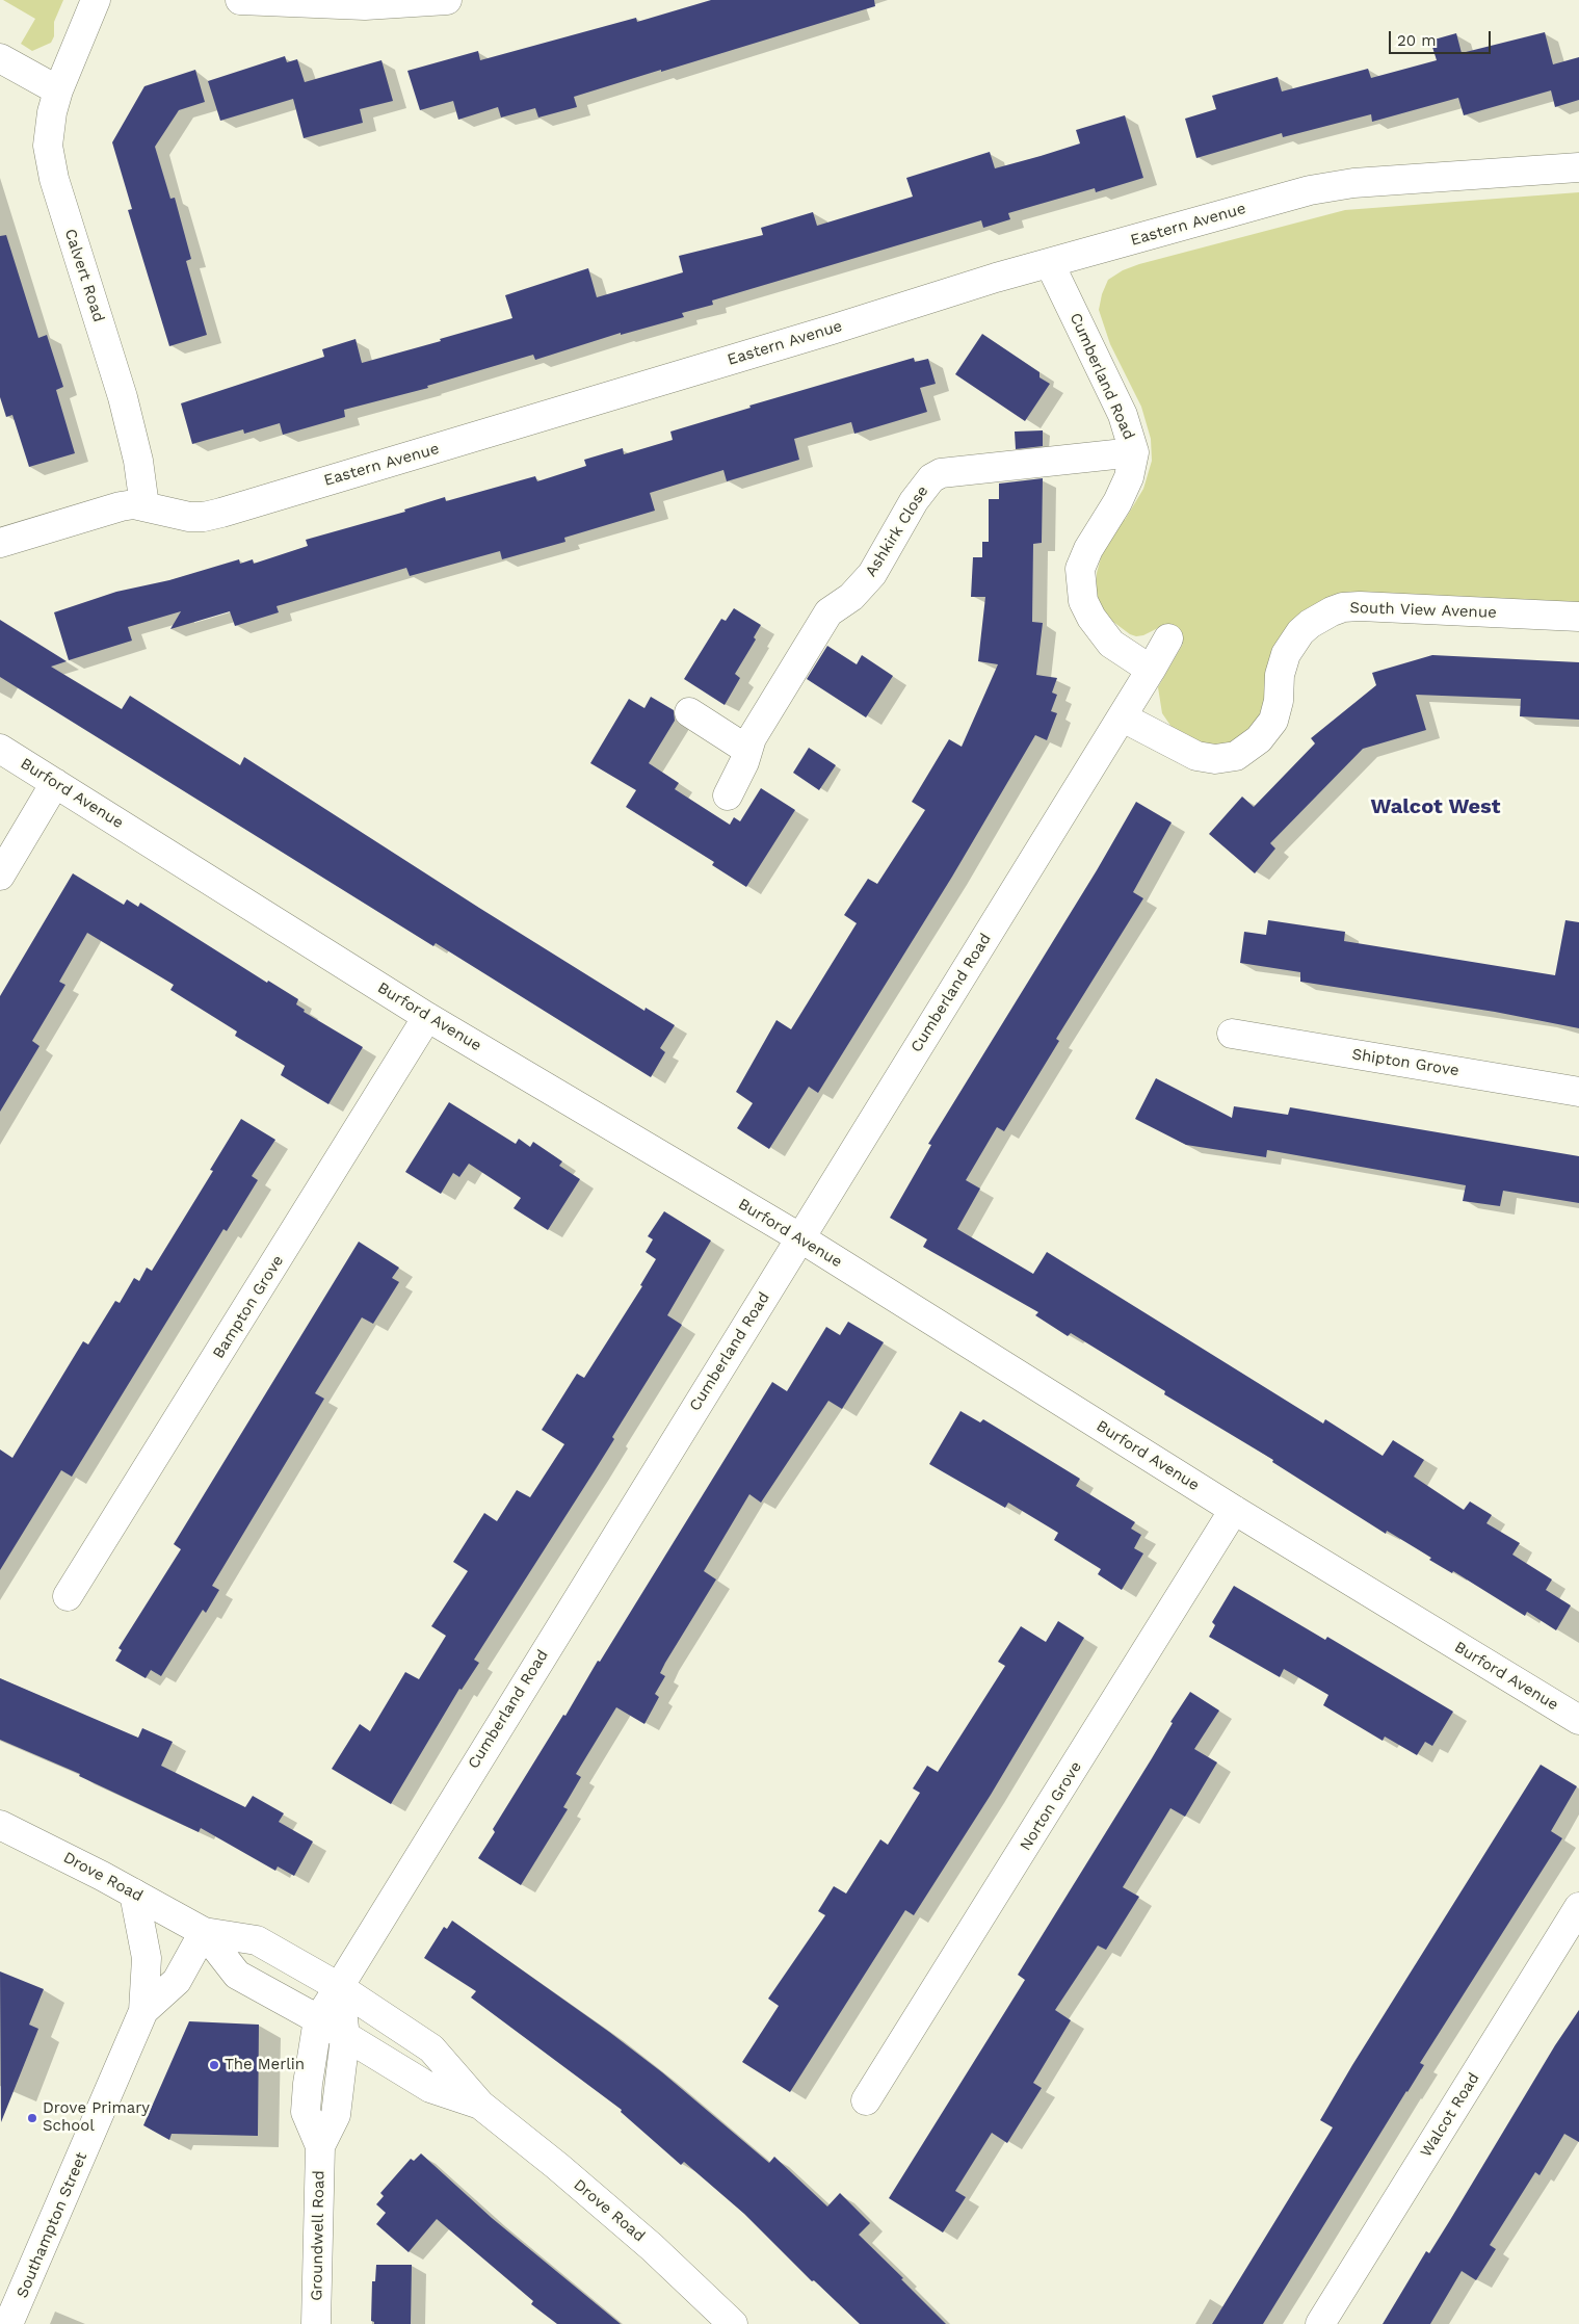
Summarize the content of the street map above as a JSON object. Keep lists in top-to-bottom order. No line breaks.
{"streets":{"street":["Eastern Avenue","Calvert Road","Cumberland Road","Ashkirk Close","South View Avenue","Burford Avenue","Shipton Grove","Bampton Grove","Norton Grove","Drove Road","Walcot Road","Southampton Street","Groundwell Road"]},"crossings":[["Eastern Avenue","Calvert Road"],["Eastern Avenue","Cumberland Road"],["Cumberland Road","Ashkirk Close"],["Cumberland Road","South View Avenue"],["Cumberland Road","Burford Avenue"],["Cumberland Road","Drove Road"],["Cumberland Road","Groundwell Road"],["Burford Avenue","Bampton Grove"],["Burford Avenue","Norton Grove"],["Drove Road","Southampton Street"],["Drove Road","Groundwell Road"]],"districts":["Walcot West"],"places":["The Merlin","Drove Primary School"],"scale_bar":"20 m"}
